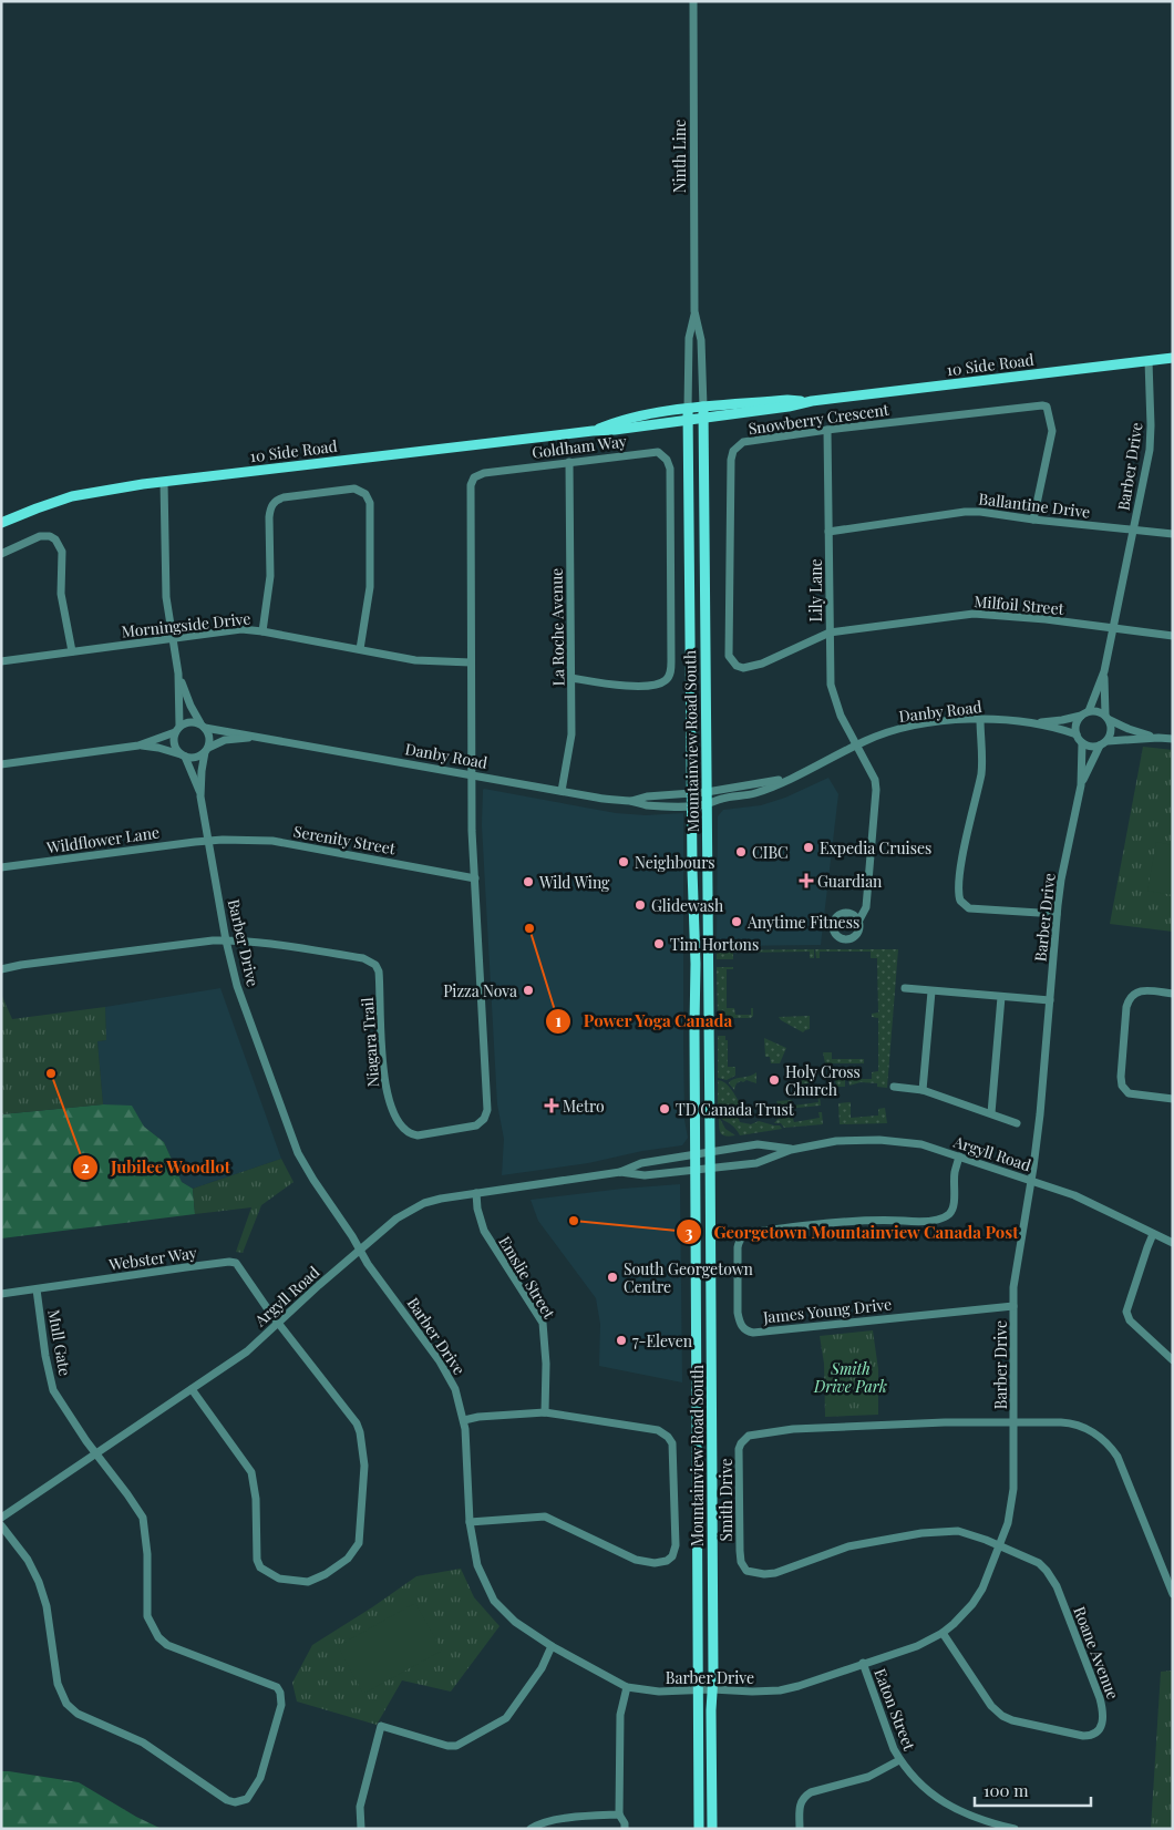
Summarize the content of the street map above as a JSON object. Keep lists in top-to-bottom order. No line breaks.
{"streets":{"main road":["Ninth Line","10 Side Road","Mountainview Road South"],"street":["Snowberry Crescent","Goldham Way","Barber Drive","Ballantine Drive","Lily Lane","Milfoil Street","Morningside Drive","La Roche Avenue","Danby Road","Wildflower Lane","Serenity Street","Niagara Trail","Argyll Road","Webster Way","Emslie Street","James Young Drive","Mull Gate","Smith Drive","Roane Avenue","Eaton Street"]},"crossings":[["Ninth Line","10 Side Road"],["Ninth Line","Mountainview Road South"],["10 Side Road","Barber Drive"],["10 Side Road","Mountainview Road South"],["Snowberry Crescent","Ballantine Drive"],["Snowberry Crescent","Lily Lane"],["Snowberry Crescent","Milfoil Street"],["Goldham Way","Morningside Drive"],["Goldham Way","La Roche Avenue"],["Goldham Way","Danby Road"],["Goldham Way","Niagara Trail"],["Barber Drive","Ballantine Drive"],["Barber Drive","Milfoil Street"],["Barber Drive","Danby Road"],["Barber Drive","Mountainview Road South"],["Barber Drive","Wildflower Lane"],["Barber Drive","Serenity Street"],["Barber Drive","Niagara Trail"],["Barber Drive","Argyll Road"],["Barber Drive","James Young Drive"],["Barber Drive","Smith Drive"],["Barber Drive","Roane Avenue"],["Barber Drive","Eaton Street"],["Ballantine Drive","Lily Lane"],["Lily Lane","Milfoil Street"],["Lily Lane","Danby Road"],["La Roche Avenue","Danby Road"],["Danby Road","Mountainview Road South"],["Danby Road","Niagara Trail"],["Mountainview Road South","Argyll Road"],["Wildflower Lane","Serenity Street"],["Serenity Street","Niagara Trail"],["Argyll Road","Webster Way"],["Argyll Road","Emslie Street"],["Argyll Road","James Young Drive"],["Argyll Road","Mull Gate"],["Webster Way","Mull Gate"],["Smith Drive","Roane Avenue"]],"parks":["Smith Drive Park"],"places":{"other":["Expedia Cruises","CIBC","Neighbours","Wild Wing","Glidewash","Anytime Fitness","Power Yoga Canada","Tim Hortons","Pizza Nova","Jubilee Woodlot","Holy Cross Church","TD Canada Trust","Georgetown Mountainview Canada Post","South Georgetown Centre","7-Eleven"],"health":["Guardian","Metro"]},"scale_bar":"100 m"}
